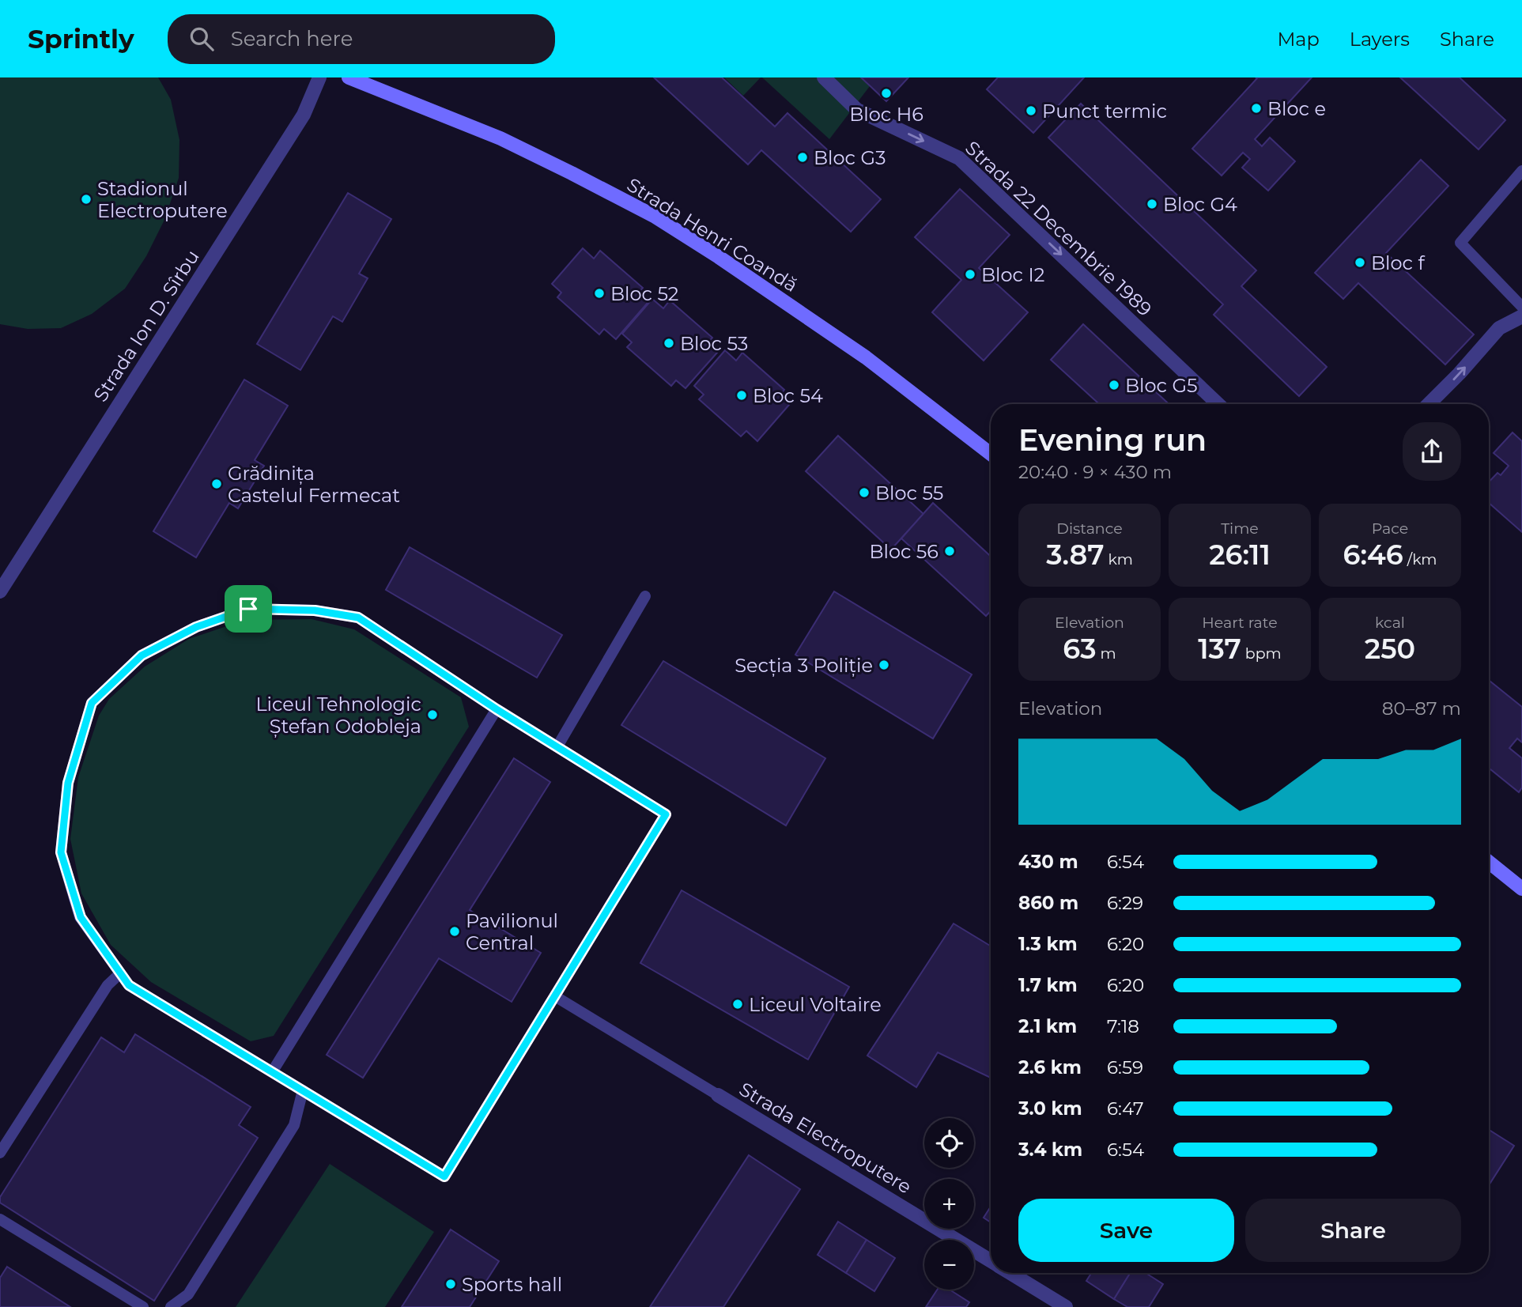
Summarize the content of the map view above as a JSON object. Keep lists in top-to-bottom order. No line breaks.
{"streets":{"street":["Strada 22 Decembrie 1989","Strada Henri Coandă","Strada Ion D. Sîrbu","Strada Electroputere"]},"one_way":["Strada 22 Decembrie 1989"],"places":["Bloc H6","Bloc e","Punct termic","Bloc G3","Stadionul Electroputere","Bloc G4","Bloc f","Bloc I2","Bloc 52","Bloc 53","Bloc G5","Bloc 54","Grădinița Castelul Fermecat","Bloc 55","Bloc 56","Secția 3 Poliție","Liceul Tehnologic Ștefan Odobleja","Pavilionul Central","Liceul Voltaire","Sports hall"],"page":{"header":"Sprintly","search":"Search here","nav":["Map","Layers","Share"],"heading":["Evening run","20:40 · 9 × 430 m"],"stats":[["Distance","3.87 km"],["Time","26:11"],["Pace","6:46 /km"],["Elevation","63 m"],["Heart rate","137 bpm"],["kcal","250"]],"chart":["Elevation","80–87 m"],"list":[{"name":"430 m","note":"6:54"},{"name":"860 m","note":"6:29"},{"name":"1.3 km","note":"6:20"},{"name":"1.7 km","note":"6:20"},{"name":"2.1 km","note":"7:18"},{"name":"2.6 km","note":"6:59"},{"name":"3.0 km","note":"6:47"},{"name":"3.4 km","note":"6:54"}],"map_buttons":["+","−"],"buttons":["Save","Share"]}}
